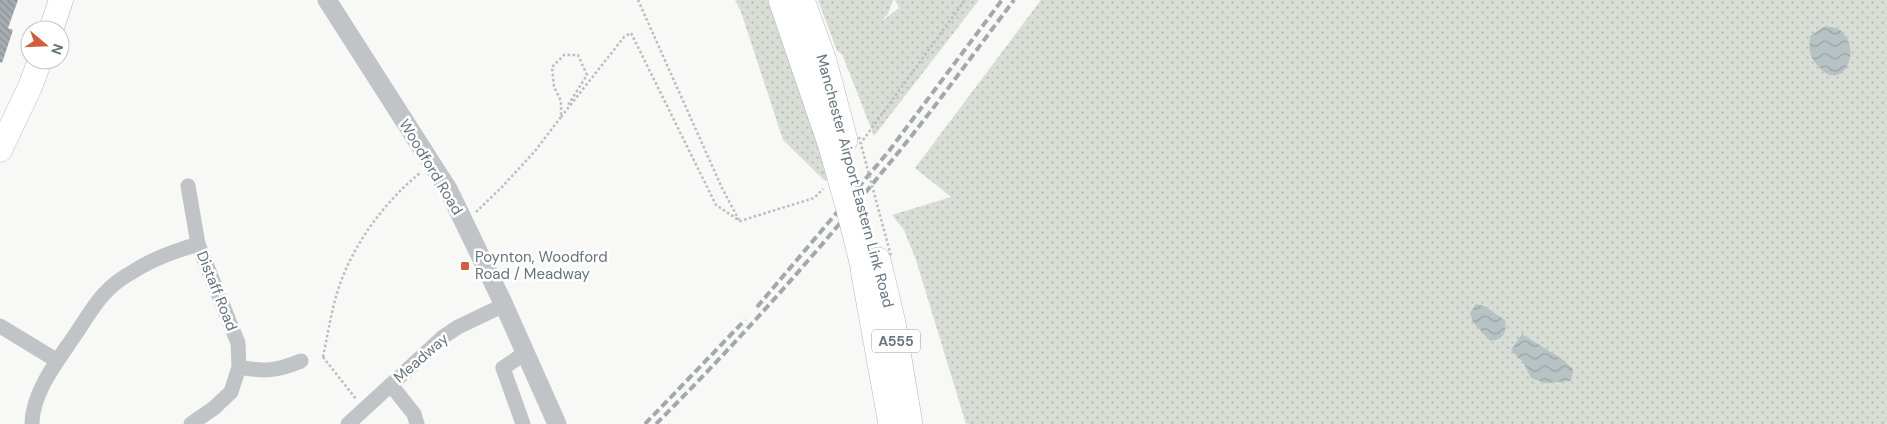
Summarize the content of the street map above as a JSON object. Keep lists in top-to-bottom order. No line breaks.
{"streets":{"highway":["Manchester Airport Eastern Link Road","A555"],"street":["Woodford Road","Distaff Road","Meadway"]},"crossings":[["Woodford Road","Meadway"]],"places":{"transit":["Poynton, Woodford Road / Meadway"]},"north":"right"}
